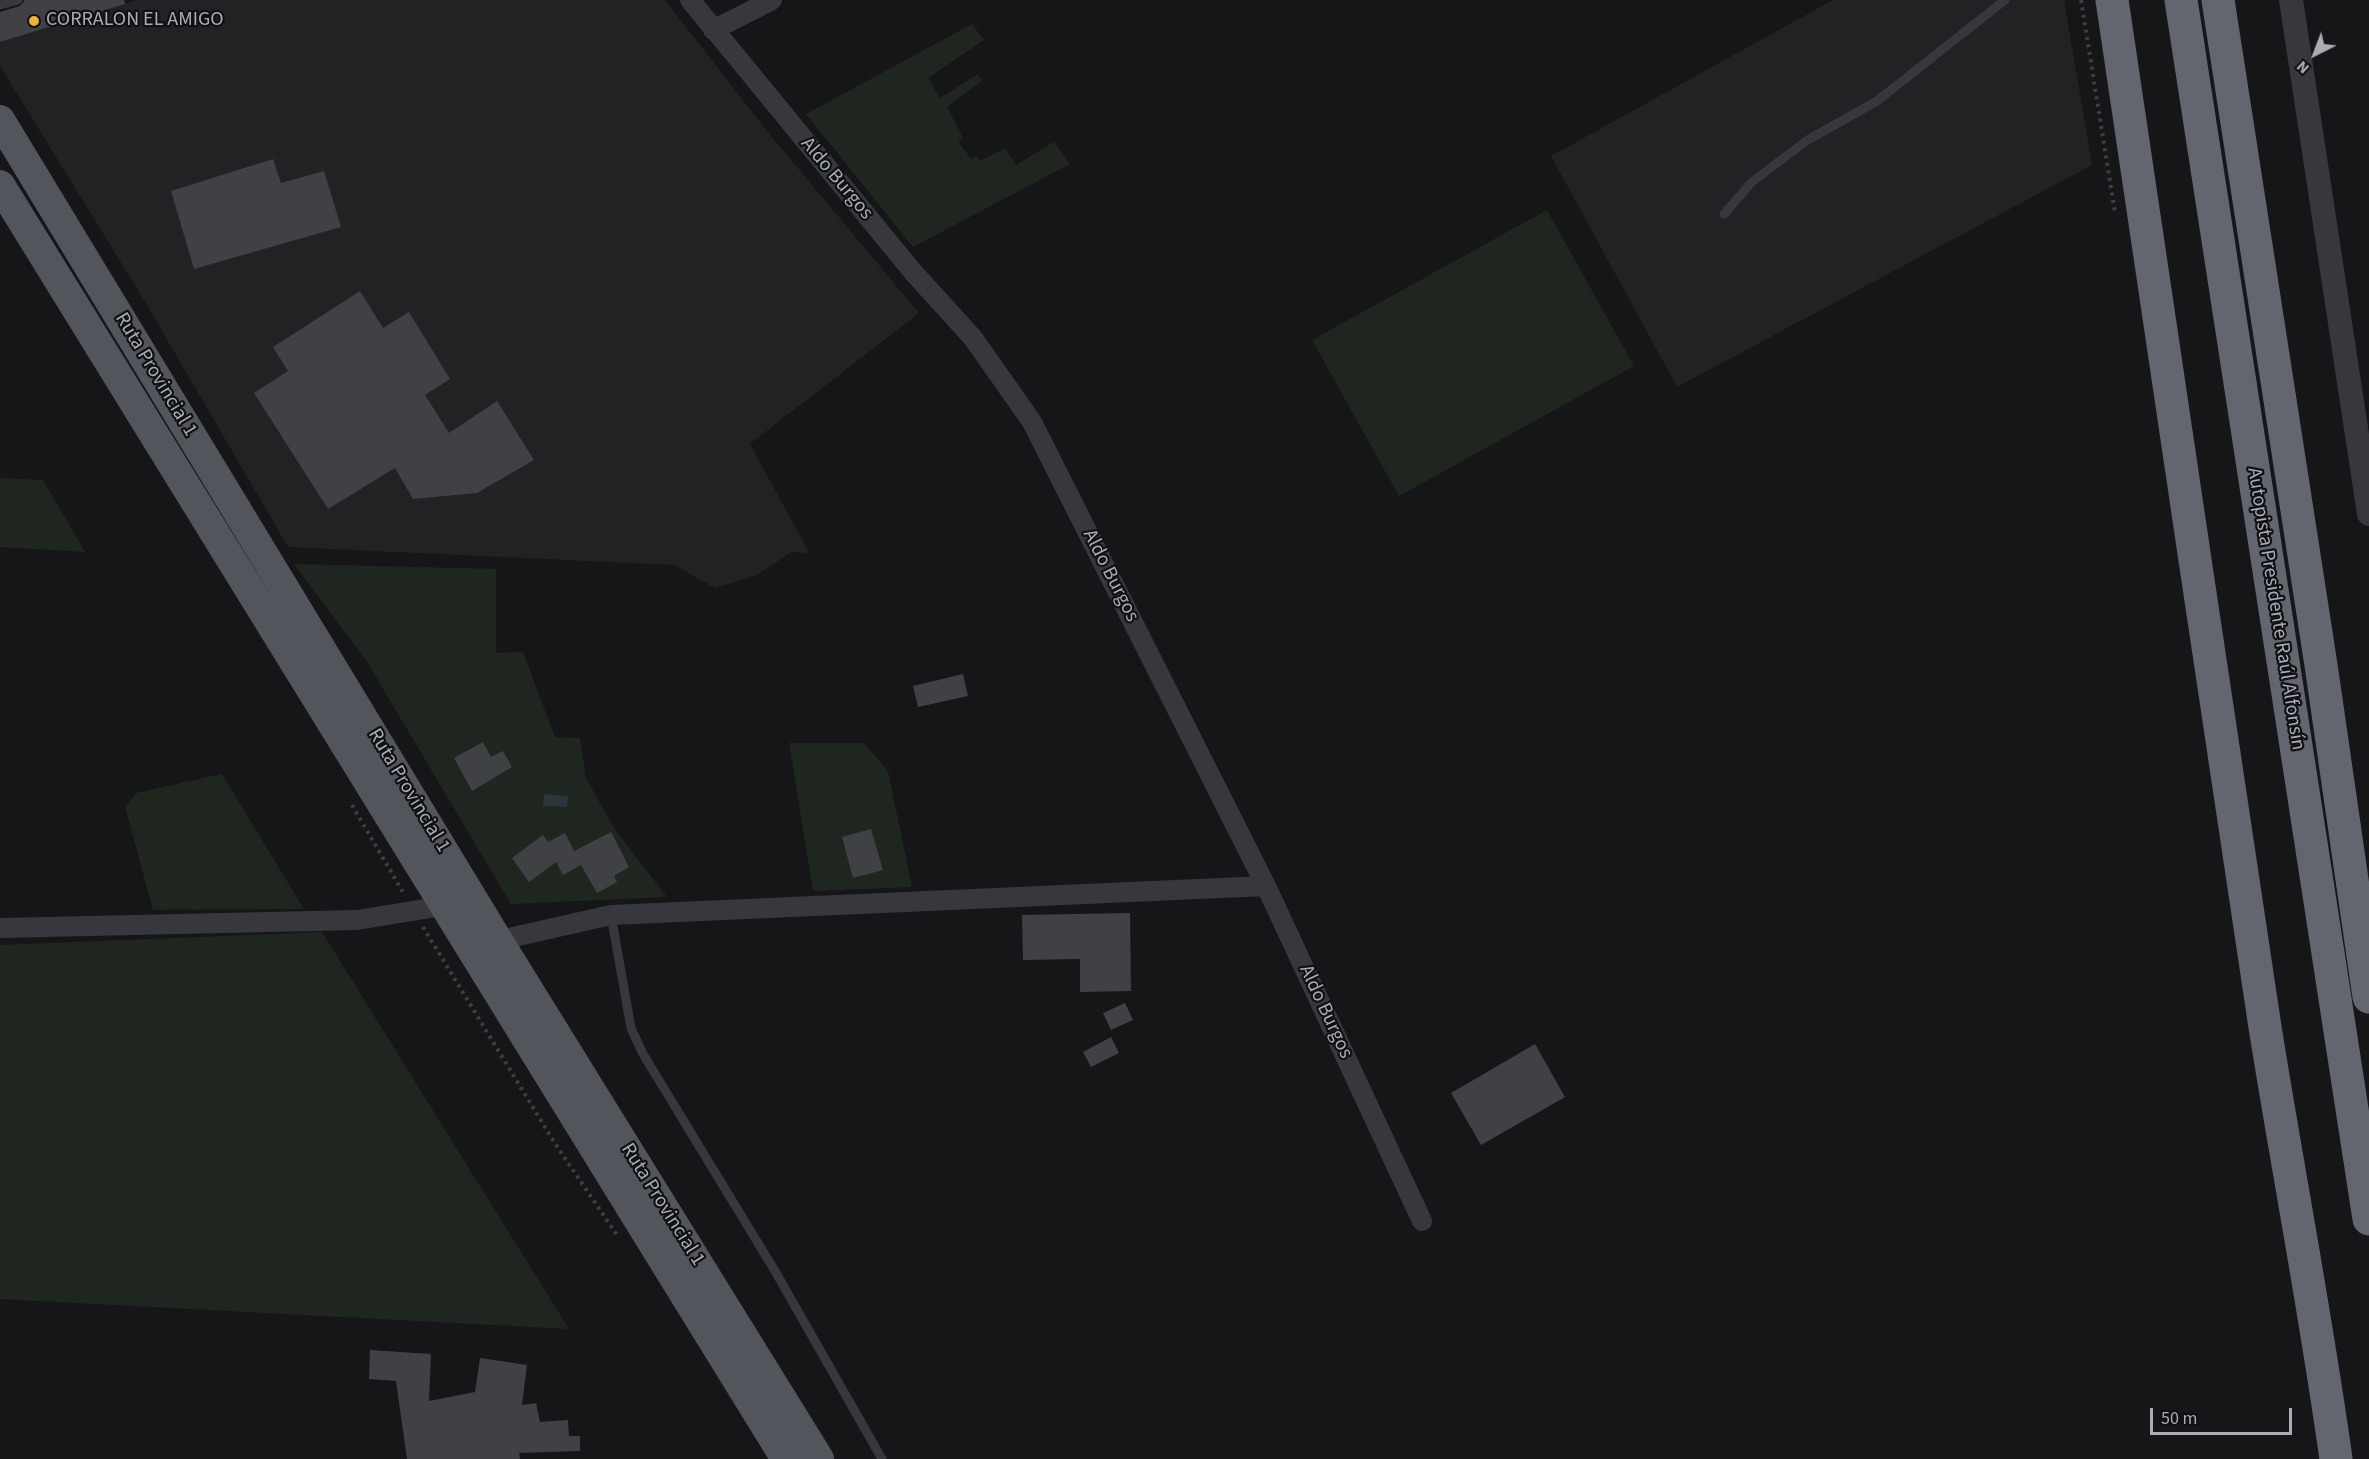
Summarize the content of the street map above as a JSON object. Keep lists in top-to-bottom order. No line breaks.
{"streets":{"highway":["Autopista Presidente Raúl Alfonsín"],"main road":["Ruta Provincial 1"],"street":["Aldo Burgos"]},"places":["CORRALON EL AMIGO"],"scale_bar":"50 m","north":"bottom left"}
